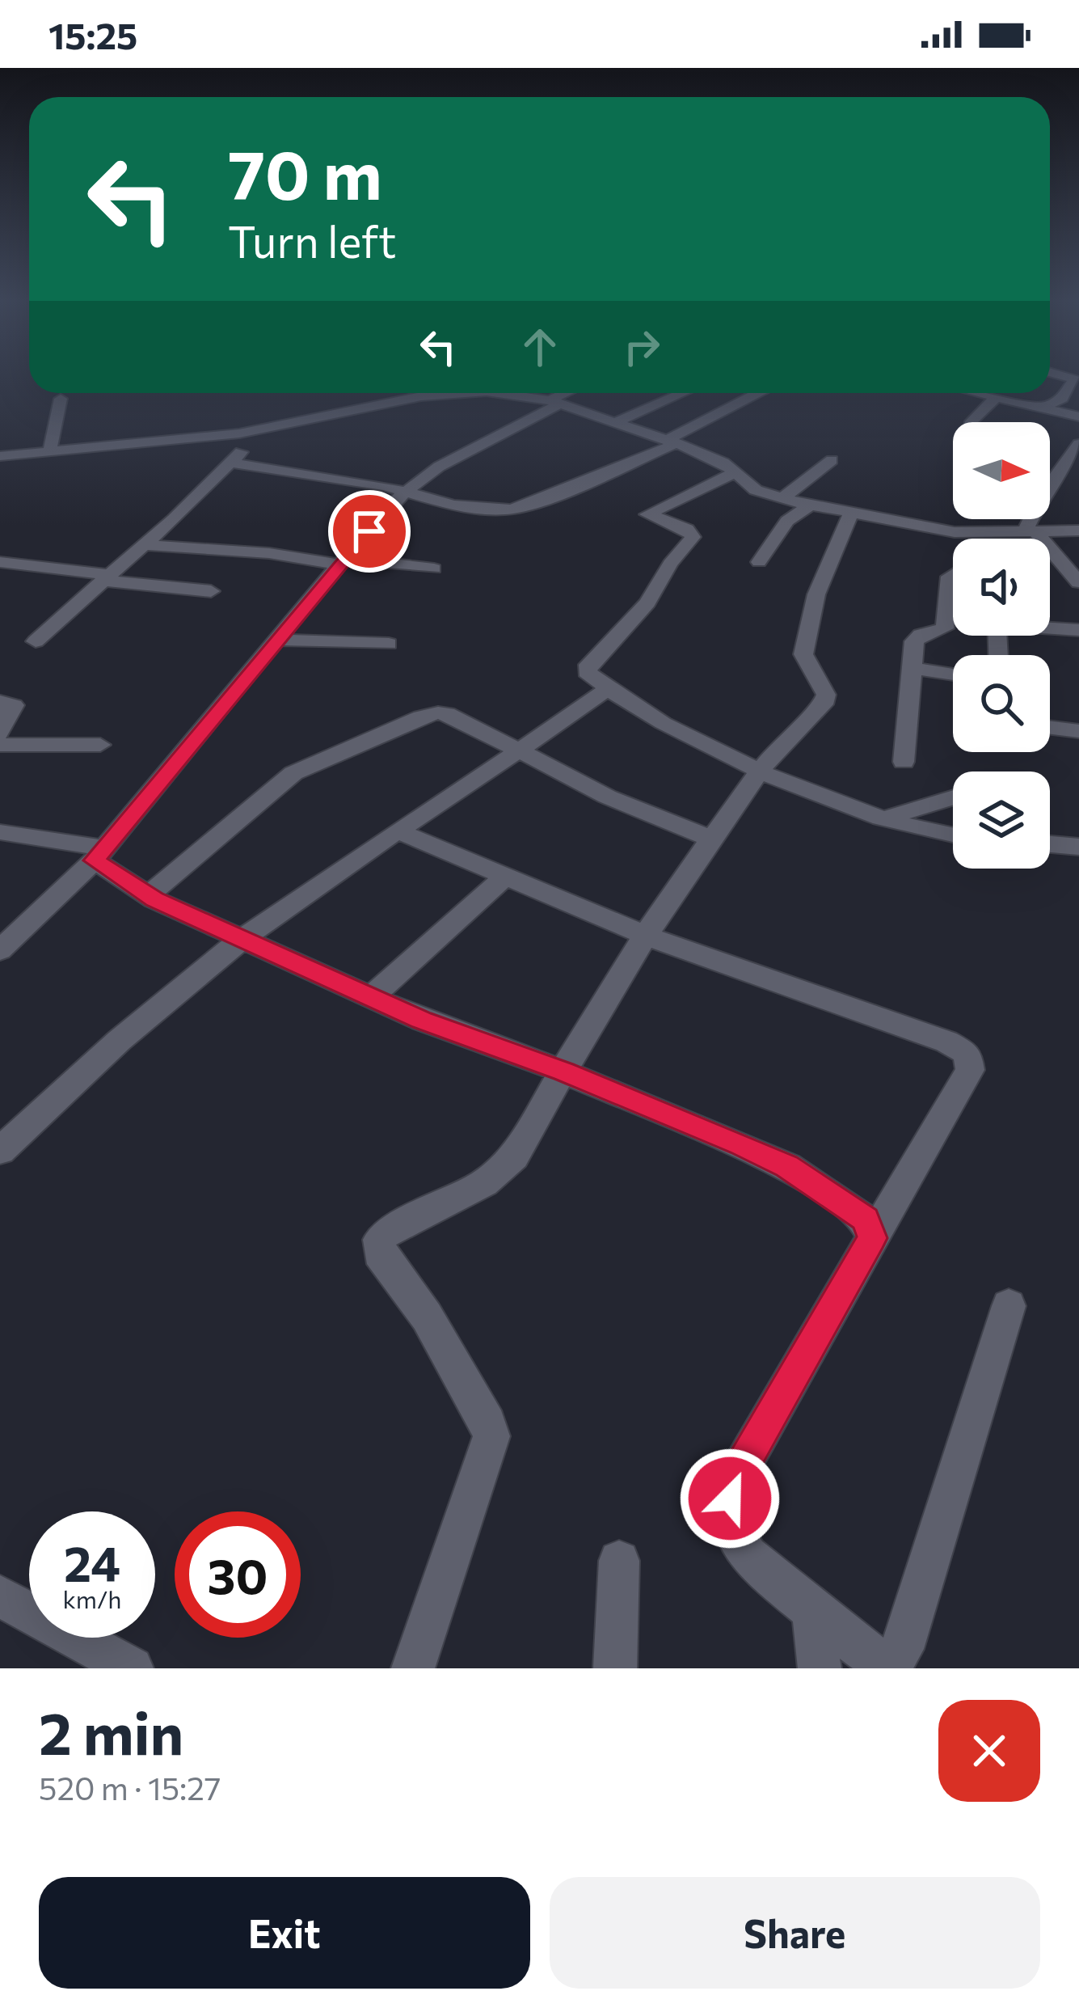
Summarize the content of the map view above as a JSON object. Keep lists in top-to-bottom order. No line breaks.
{"north":"right","page":{"status":"15:25","turn":["70 m","Turn left"],"speed":"24 km/h","limit":"30","heading":["2 min","520 m · 15:27"],"buttons":["Exit","Share"]}}
